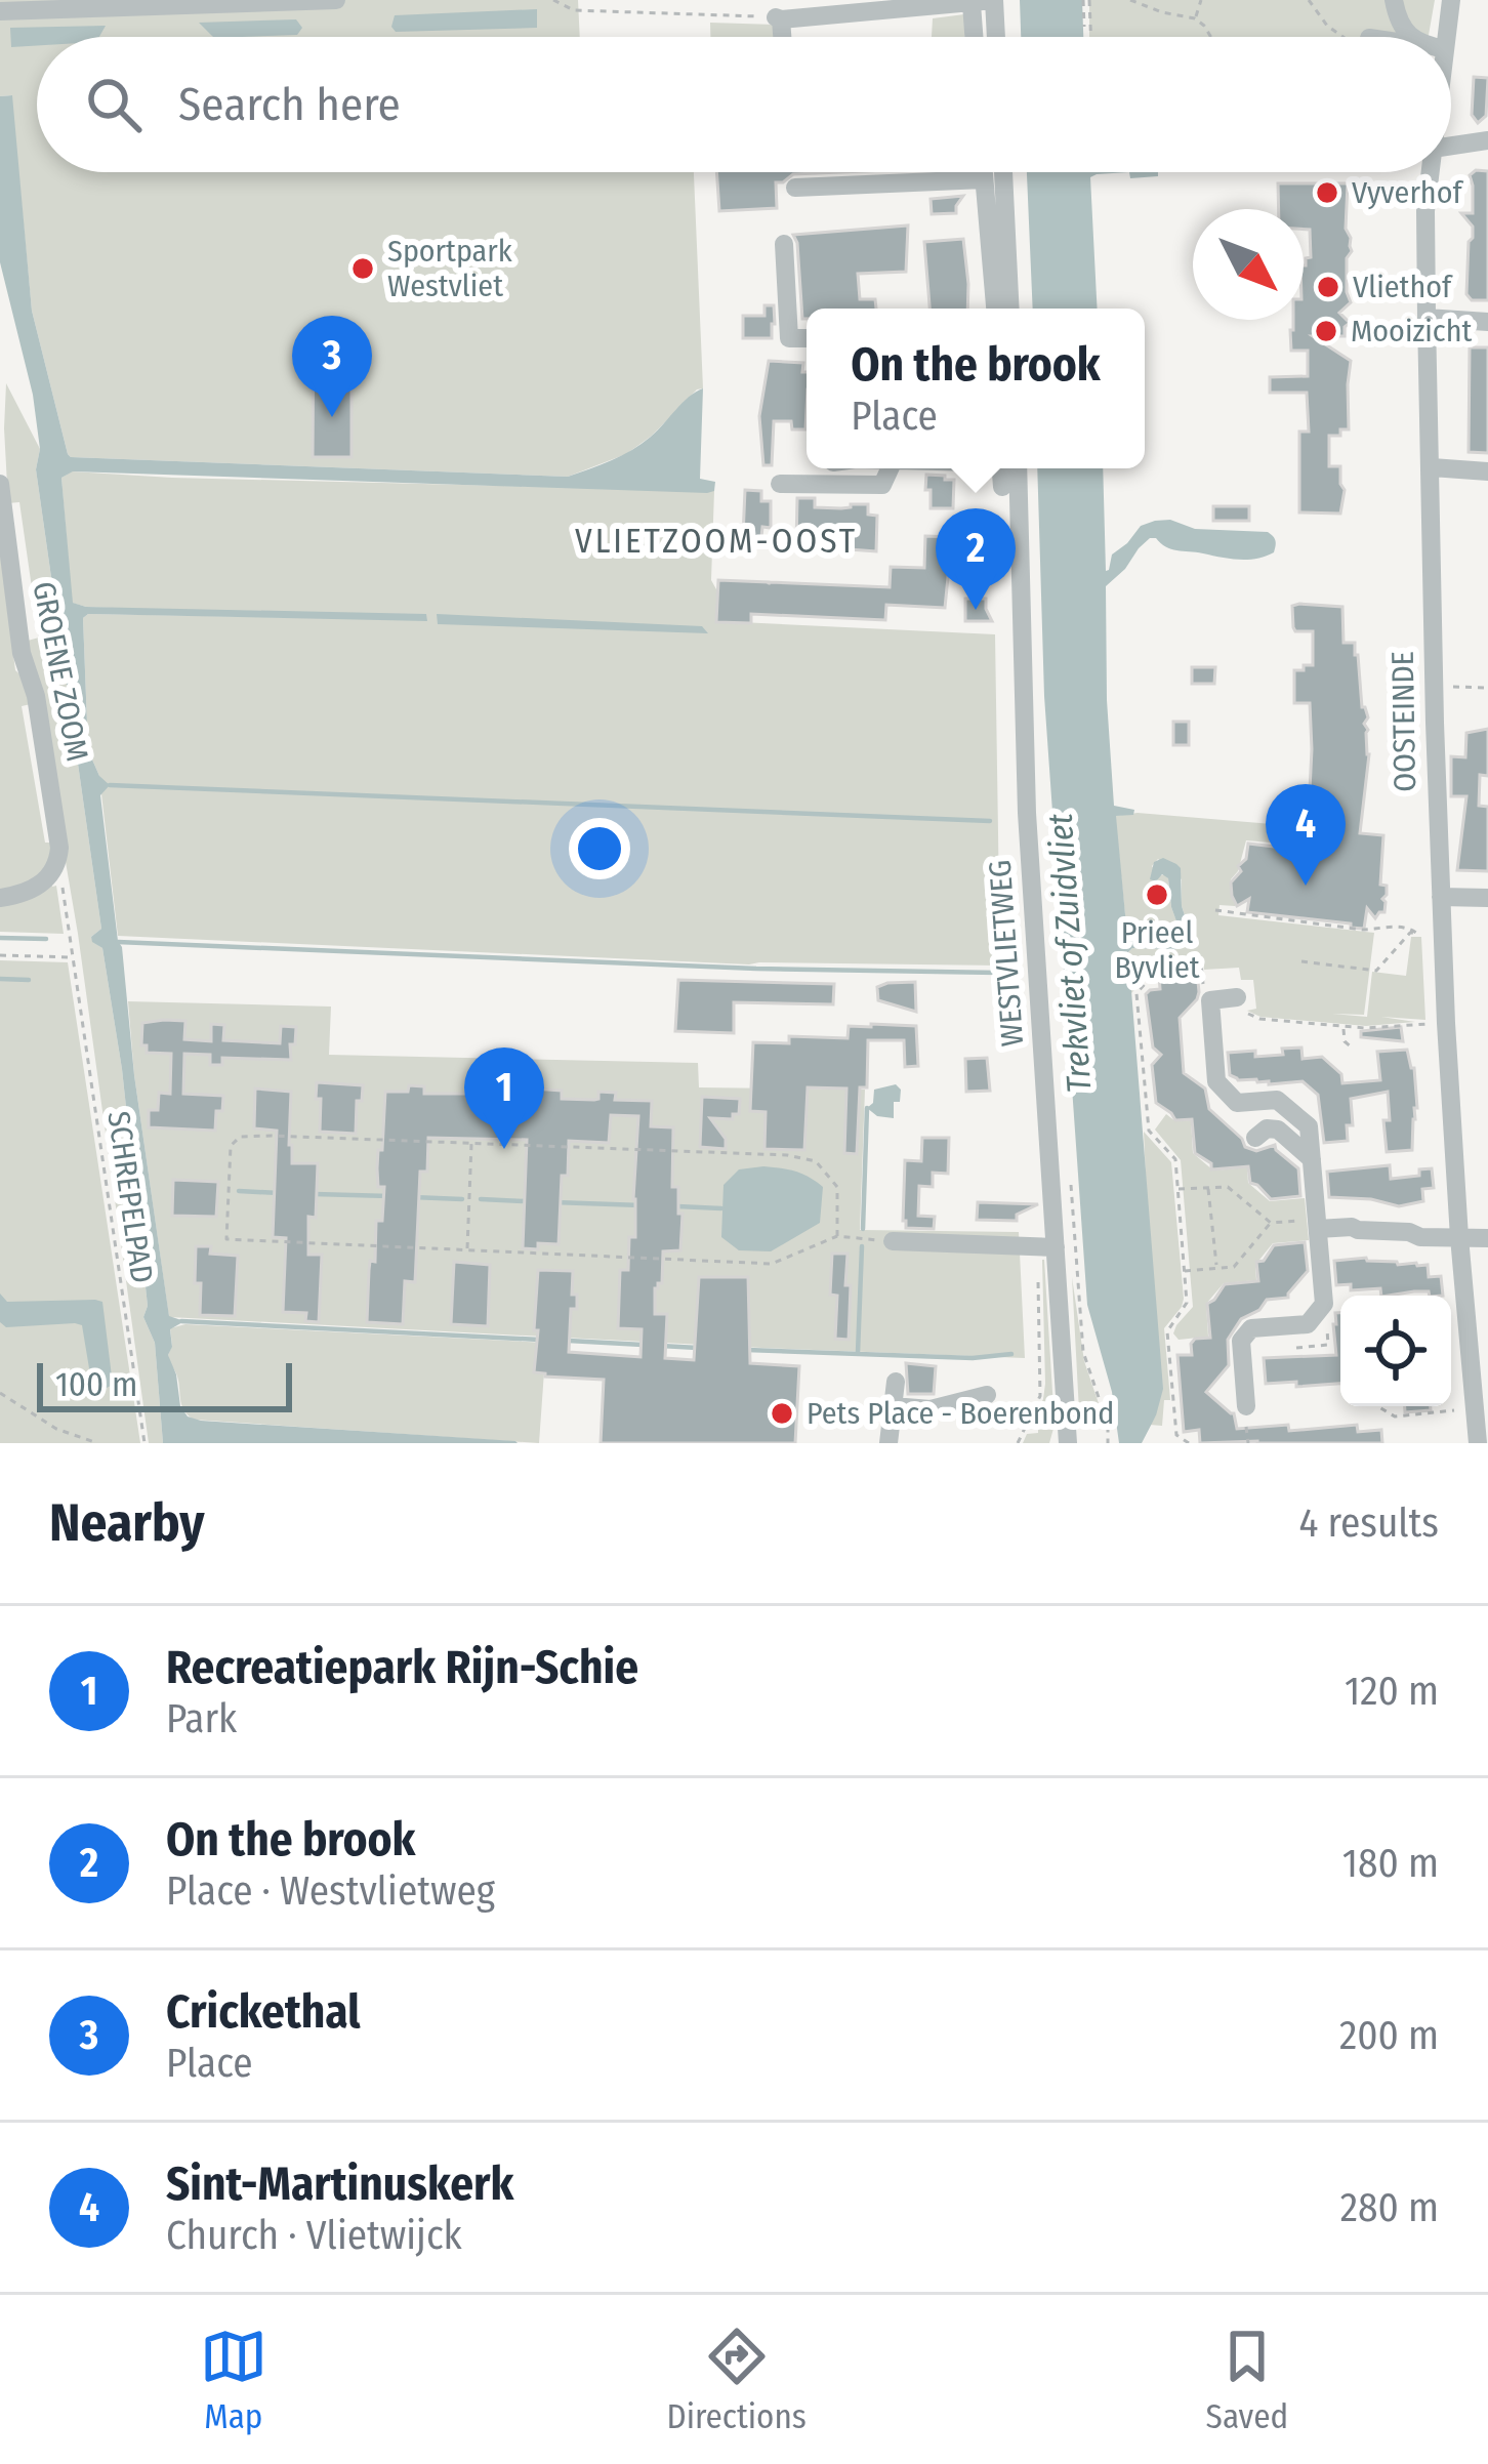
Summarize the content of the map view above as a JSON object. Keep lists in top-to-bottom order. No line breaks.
{"streets":{"street":["GROENE ZOOM","OOSTEINDE","WESTVLIETWEG"],"path":["SCHREPELPAD"]},"crossings":[["GROENE ZOOM","SCHREPELPAD"]],"districts":["VLIETZOOM-OOST"],"water":["Trekvliet of Zuidvliet"],"places":["Vyverhof","Sportpark Westvliet","Vliethof","Mooizicht","Prieel Byvliet","Pets Place - Boerenbond"],"scale_bar":"100 m","north":"bottom right","page":{"search":"Search here","popup":["On the brook","Place"],"pins":["3","2","4","1"],"scale":"100 m","heading":["Nearby","4 results"],"list":[{"mark":"1","name":"Recreatiepark Rijn-Schie","note":"Park","value":"120 m"},{"mark":"2","name":"On the brook","note":"Place · Westvlietweg","value":"180 m"},{"mark":"3","name":"Crickethal","note":"Place","value":"200 m"},{"mark":"4","name":"Sint-Martinuskerk","note":"Church · Vlietwijck","value":"280 m"}],"nav":["Map","Directions","Saved"]}}
